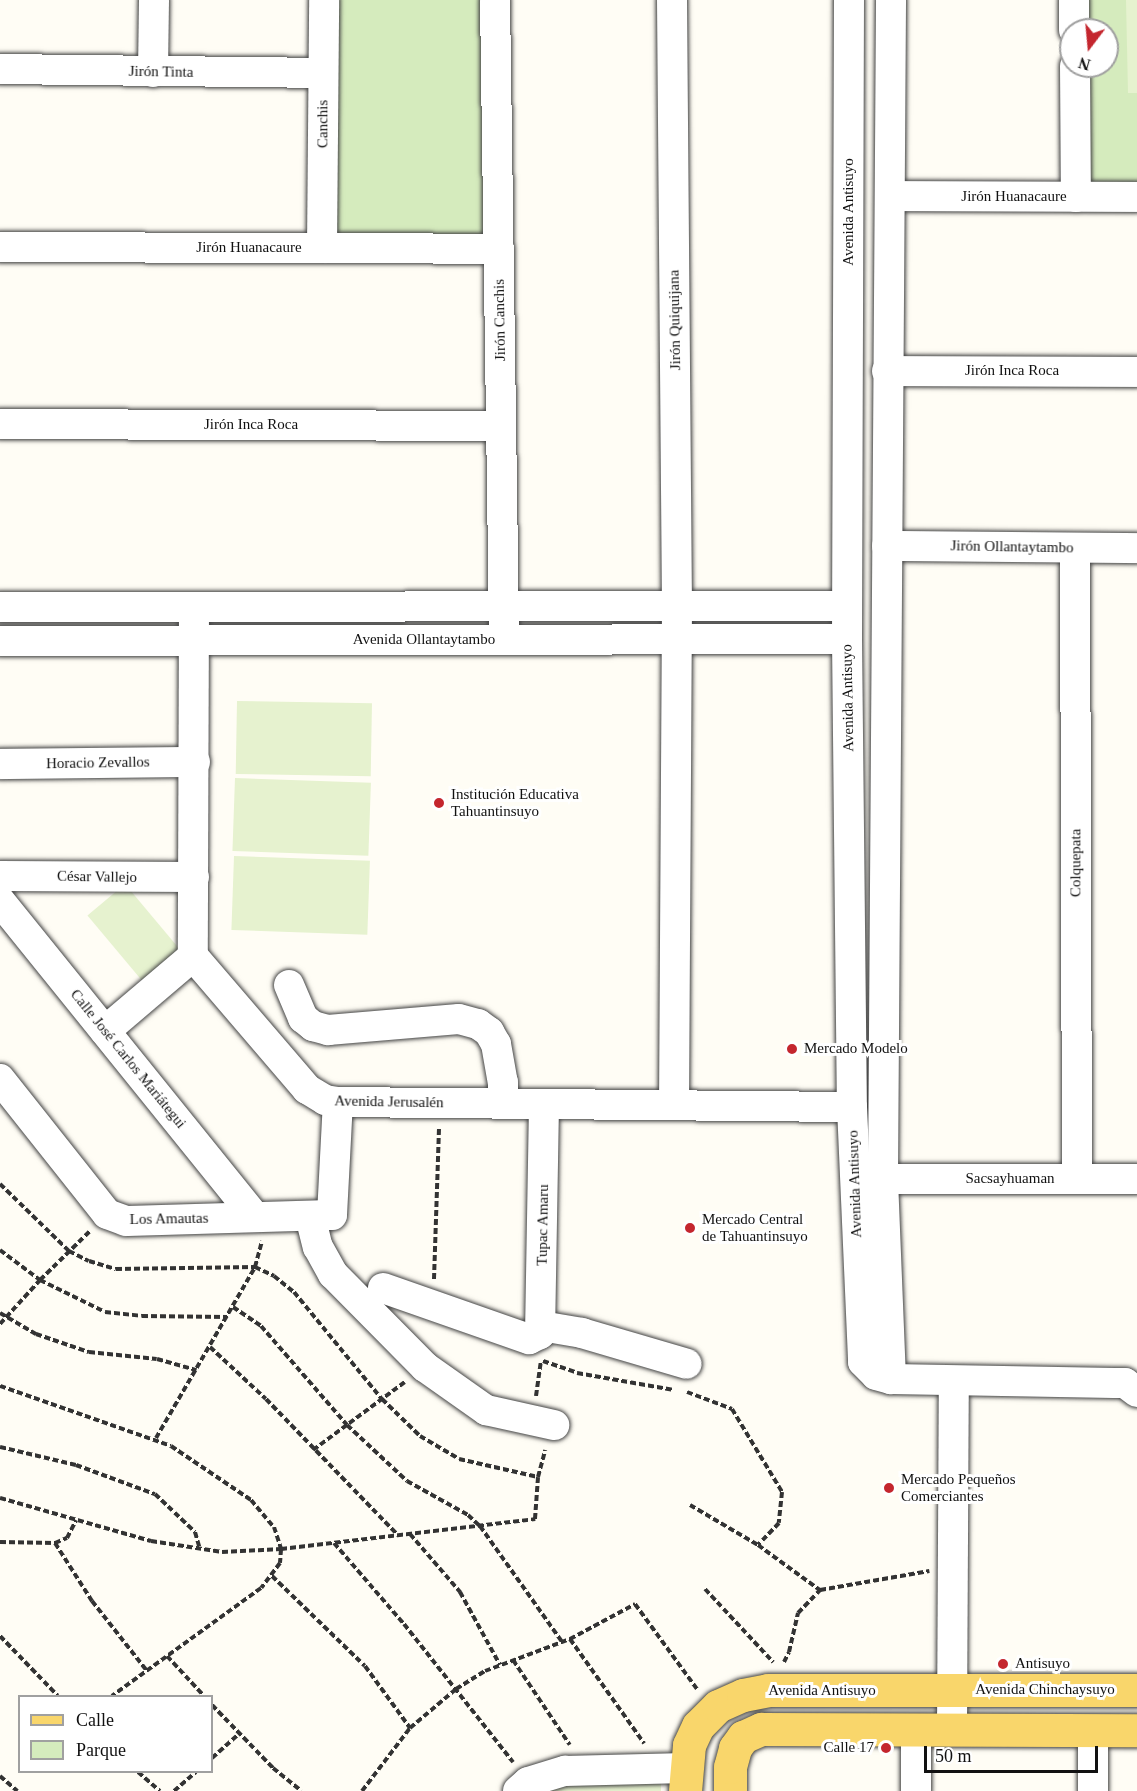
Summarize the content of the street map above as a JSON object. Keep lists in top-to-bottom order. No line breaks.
{"streets":{"main road":["Avenida Antisuyo","Avenida Chinchaysuyo"],"street":["Jirón Tinta","Canchis","Jirón Huanacaure","Jirón Canchis","Jirón Quiquijana","Jirón Inca Roca","Jirón Ollantaytambo","Avenida Ollantaytambo","Horacio Zevallos","Colquepata","César Vallejo","Calle José Carlos Mariátegui","Avenida Jerusalén","Sacsayhuaman","Los Amautas","Tupac Amaru"]},"crossings":[["Jirón Tinta","Canchis"],["Canchis","Jirón Huanacaure"],["Jirón Huanacaure","Avenida Antisuyo"],["Jirón Huanacaure","Jirón Canchis"],["Avenida Antisuyo","Jirón Inca Roca"],["Avenida Antisuyo","Jirón Ollantaytambo"],["Avenida Antisuyo","Avenida Ollantaytambo"],["Avenida Antisuyo","Avenida Jerusalén"],["Avenida Antisuyo","Sacsayhuaman"],["Avenida Antisuyo","Avenida Chinchaysuyo"],["Jirón Canchis","Jirón Inca Roca"],["Jirón Canchis","Avenida Ollantaytambo"],["Jirón Quiquijana","Avenida Ollantaytambo"],["Jirón Quiquijana","Avenida Jerusalén"],["Jirón Ollantaytambo","Colquepata"],["Colquepata","Sacsayhuaman"],["Calle José Carlos Mariátegui","Los Amautas"],["Avenida Jerusalén","Tupac Amaru"]],"places":["Institución Educativa Tahuantinsuyo","Mercado Modelo","Mercado Central de Tahuantinsuyo","Mercado Pequeños Comerciantes","Antisuyo","Calle 17"],"legend":["Calle","Parque"],"scale_bar":"50 m","north":"bottom"}
